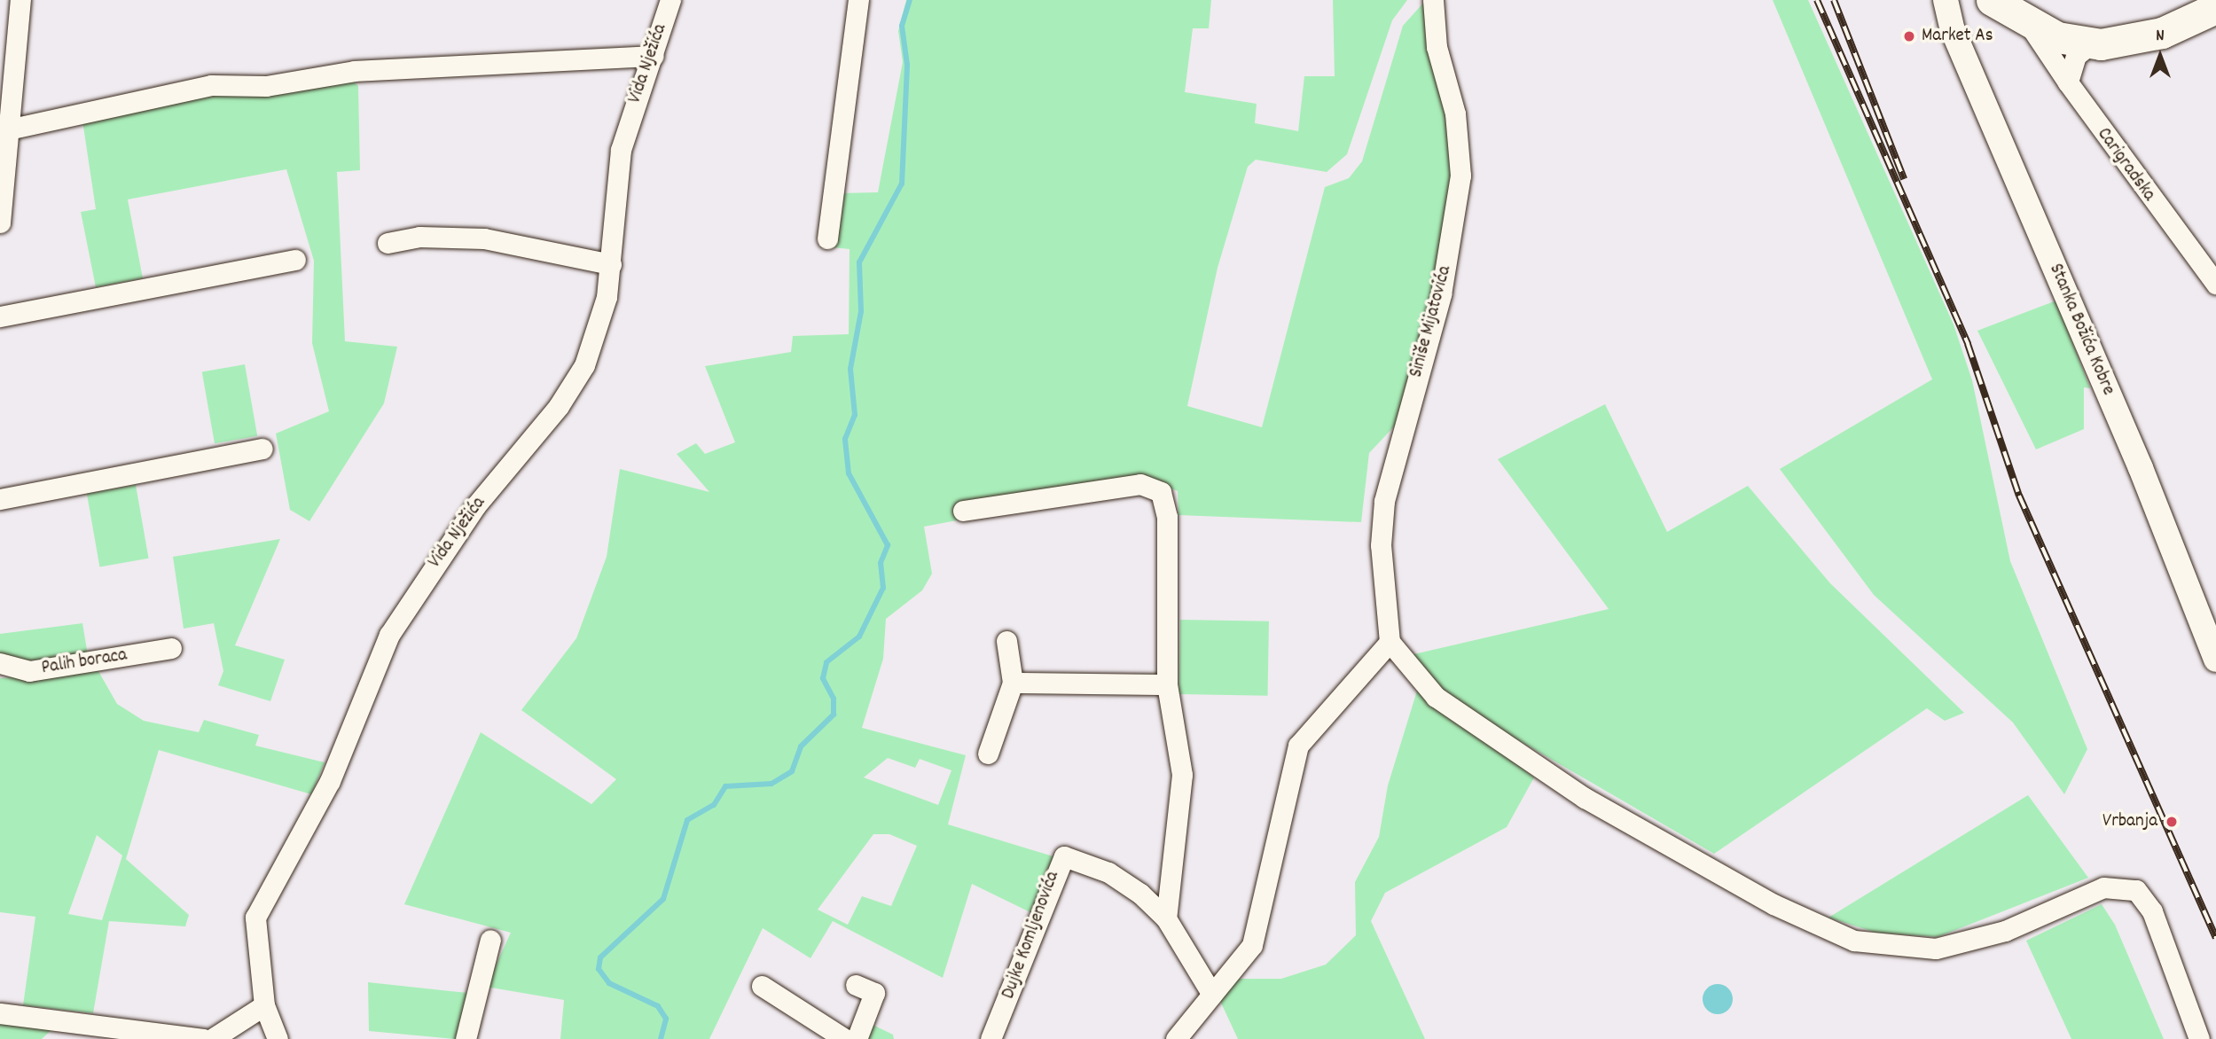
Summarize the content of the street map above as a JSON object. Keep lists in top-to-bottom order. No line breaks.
{"streets":{"street":["Vida Nježića","Carigradska","Siniše Mijatovića","Stanka Božića Kobre","Palih boraca","Dujke Komljenovića"]},"places":["Market As","Vrbanja"],"north":"top"}
